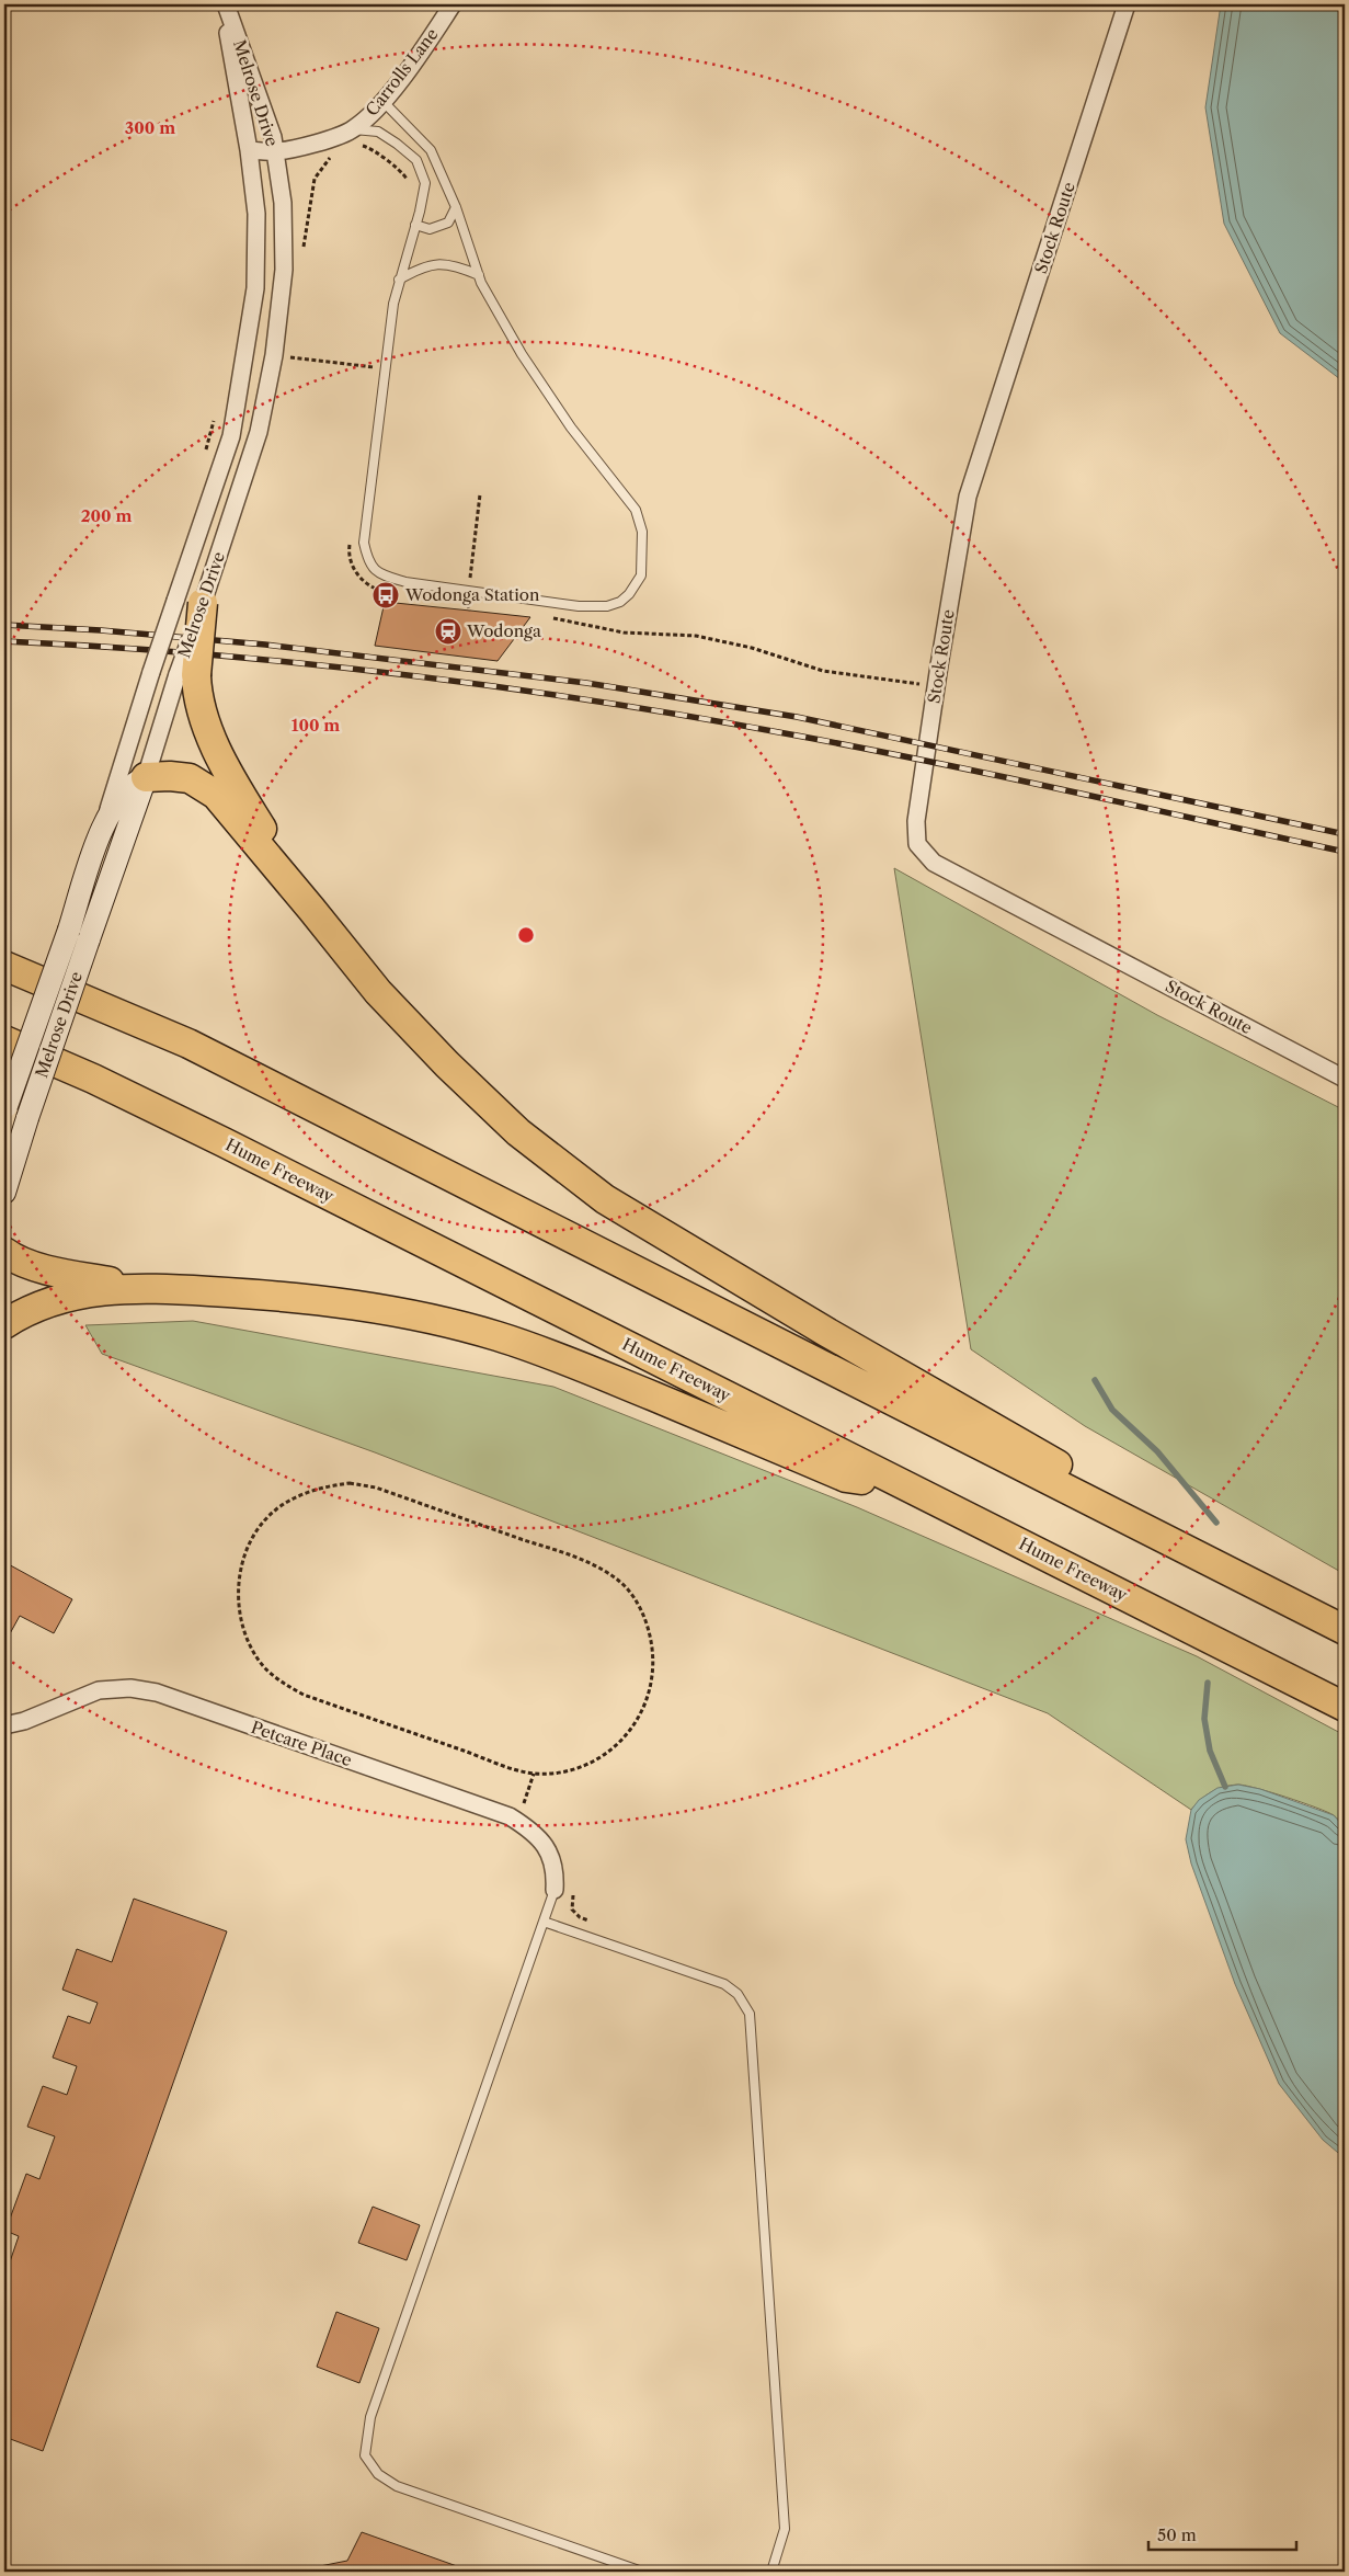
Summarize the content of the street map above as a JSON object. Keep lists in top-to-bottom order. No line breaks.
{"streets":{"highway":["Hume Freeway"],"main road":["Melrose Drive"],"street":["Carrolls Lane","Stock Route","Petcare Place"]},"crossings":[["Carrolls Lane","Melrose Drive"]],"places":{"bus stop":["Wodonga Station"],"station":["Wodonga"]},"scale_bar":"50 m","rings":["300 m","200 m","100 m"]}
